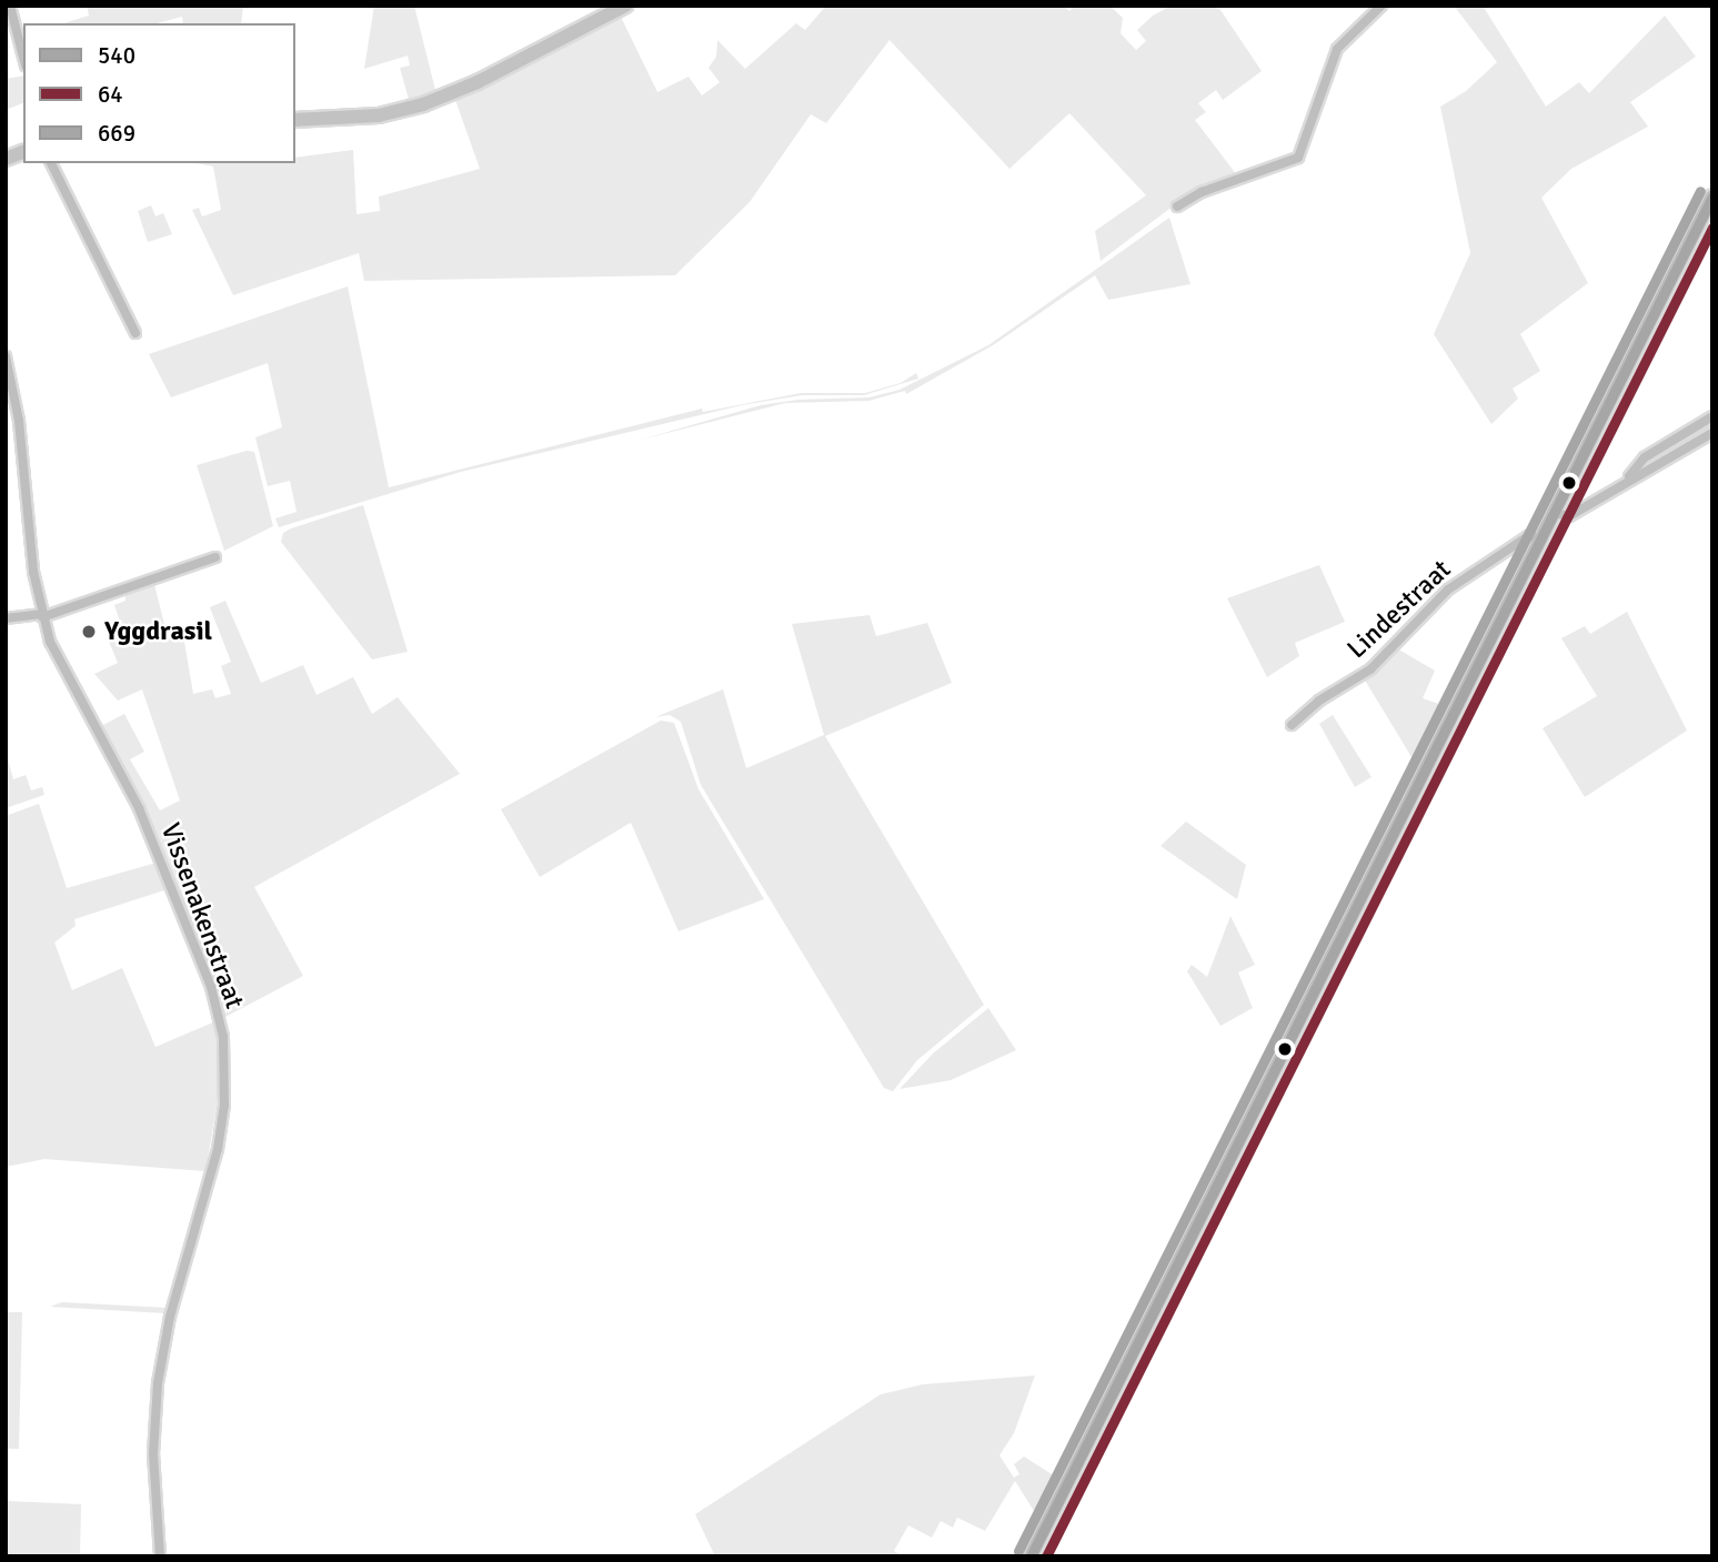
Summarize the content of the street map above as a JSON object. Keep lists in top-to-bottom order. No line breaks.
{"streets":{"street":["Lindestraat","Vissenakenstraat"]},"places":["Yggdrasil"],"lines":["transit line 669","transit line 540","transit line 64"],"legend":["540","64","669"]}
